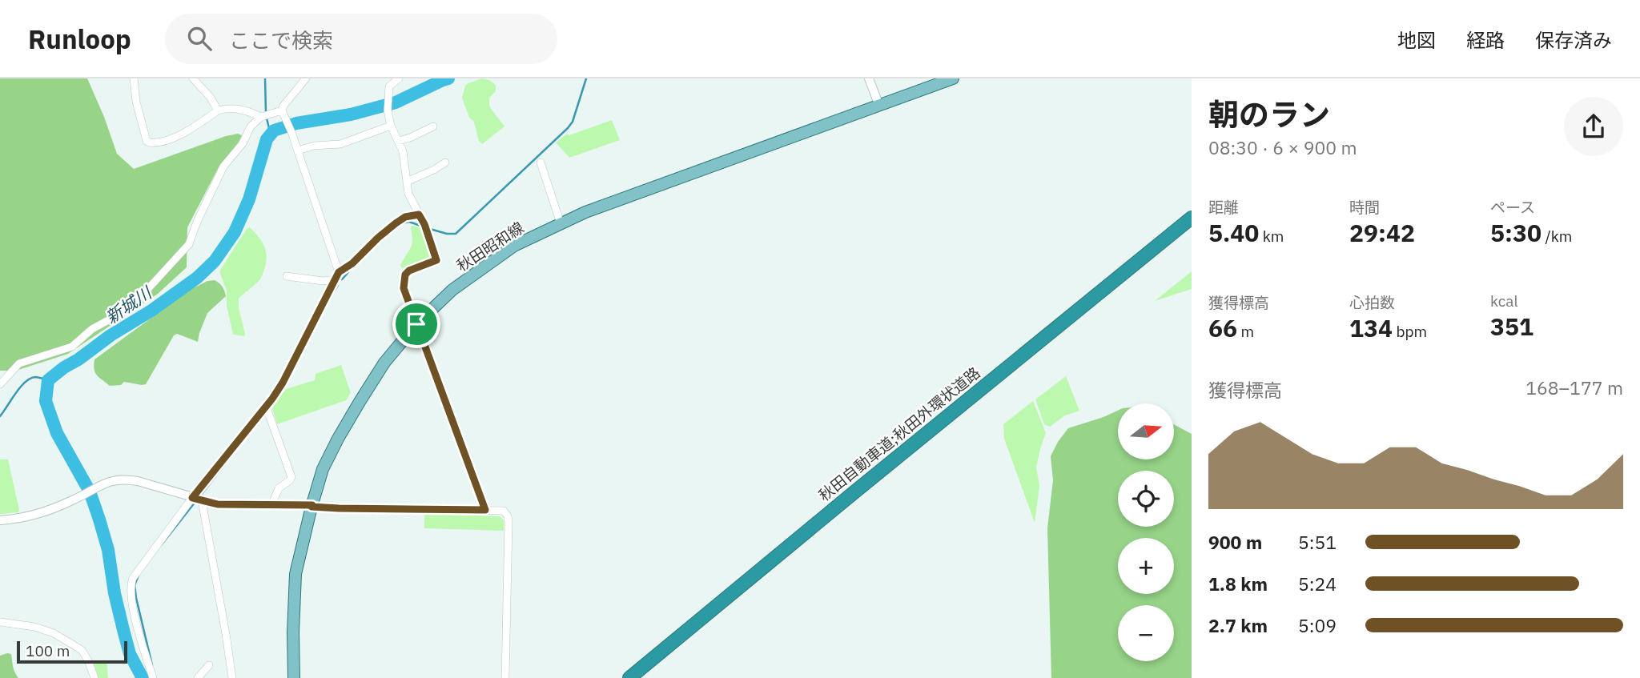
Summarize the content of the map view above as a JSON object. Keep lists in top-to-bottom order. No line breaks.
{"streets":{"highway":["秋田自動車道;秋田外環状道路"],"main road":["秋田昭和線"]},"water":["新城川"],"scale_bar":"100 m","north":"right","page":{"header":"Runloop","search":"ここで検索","nav":["地図","経路","保存済み"],"heading":["朝のラン","08:30 · 6 × 900 m"],"stats":[["距離","5.40 km"],["時間","29:42"],["ペース","5:30 /km"],["獲得標高","66 m"],["心拍数","134 bpm"],["kcal","351"]],"chart":["獲得標高","168–177 m"],"map_buttons":["+","−"],"list":[{"name":"900 m","note":"5:51"},{"name":"1.8 km","note":"5:24"},{"name":"2.7 km","note":"5:09"}],"scale":"100 m"}}
